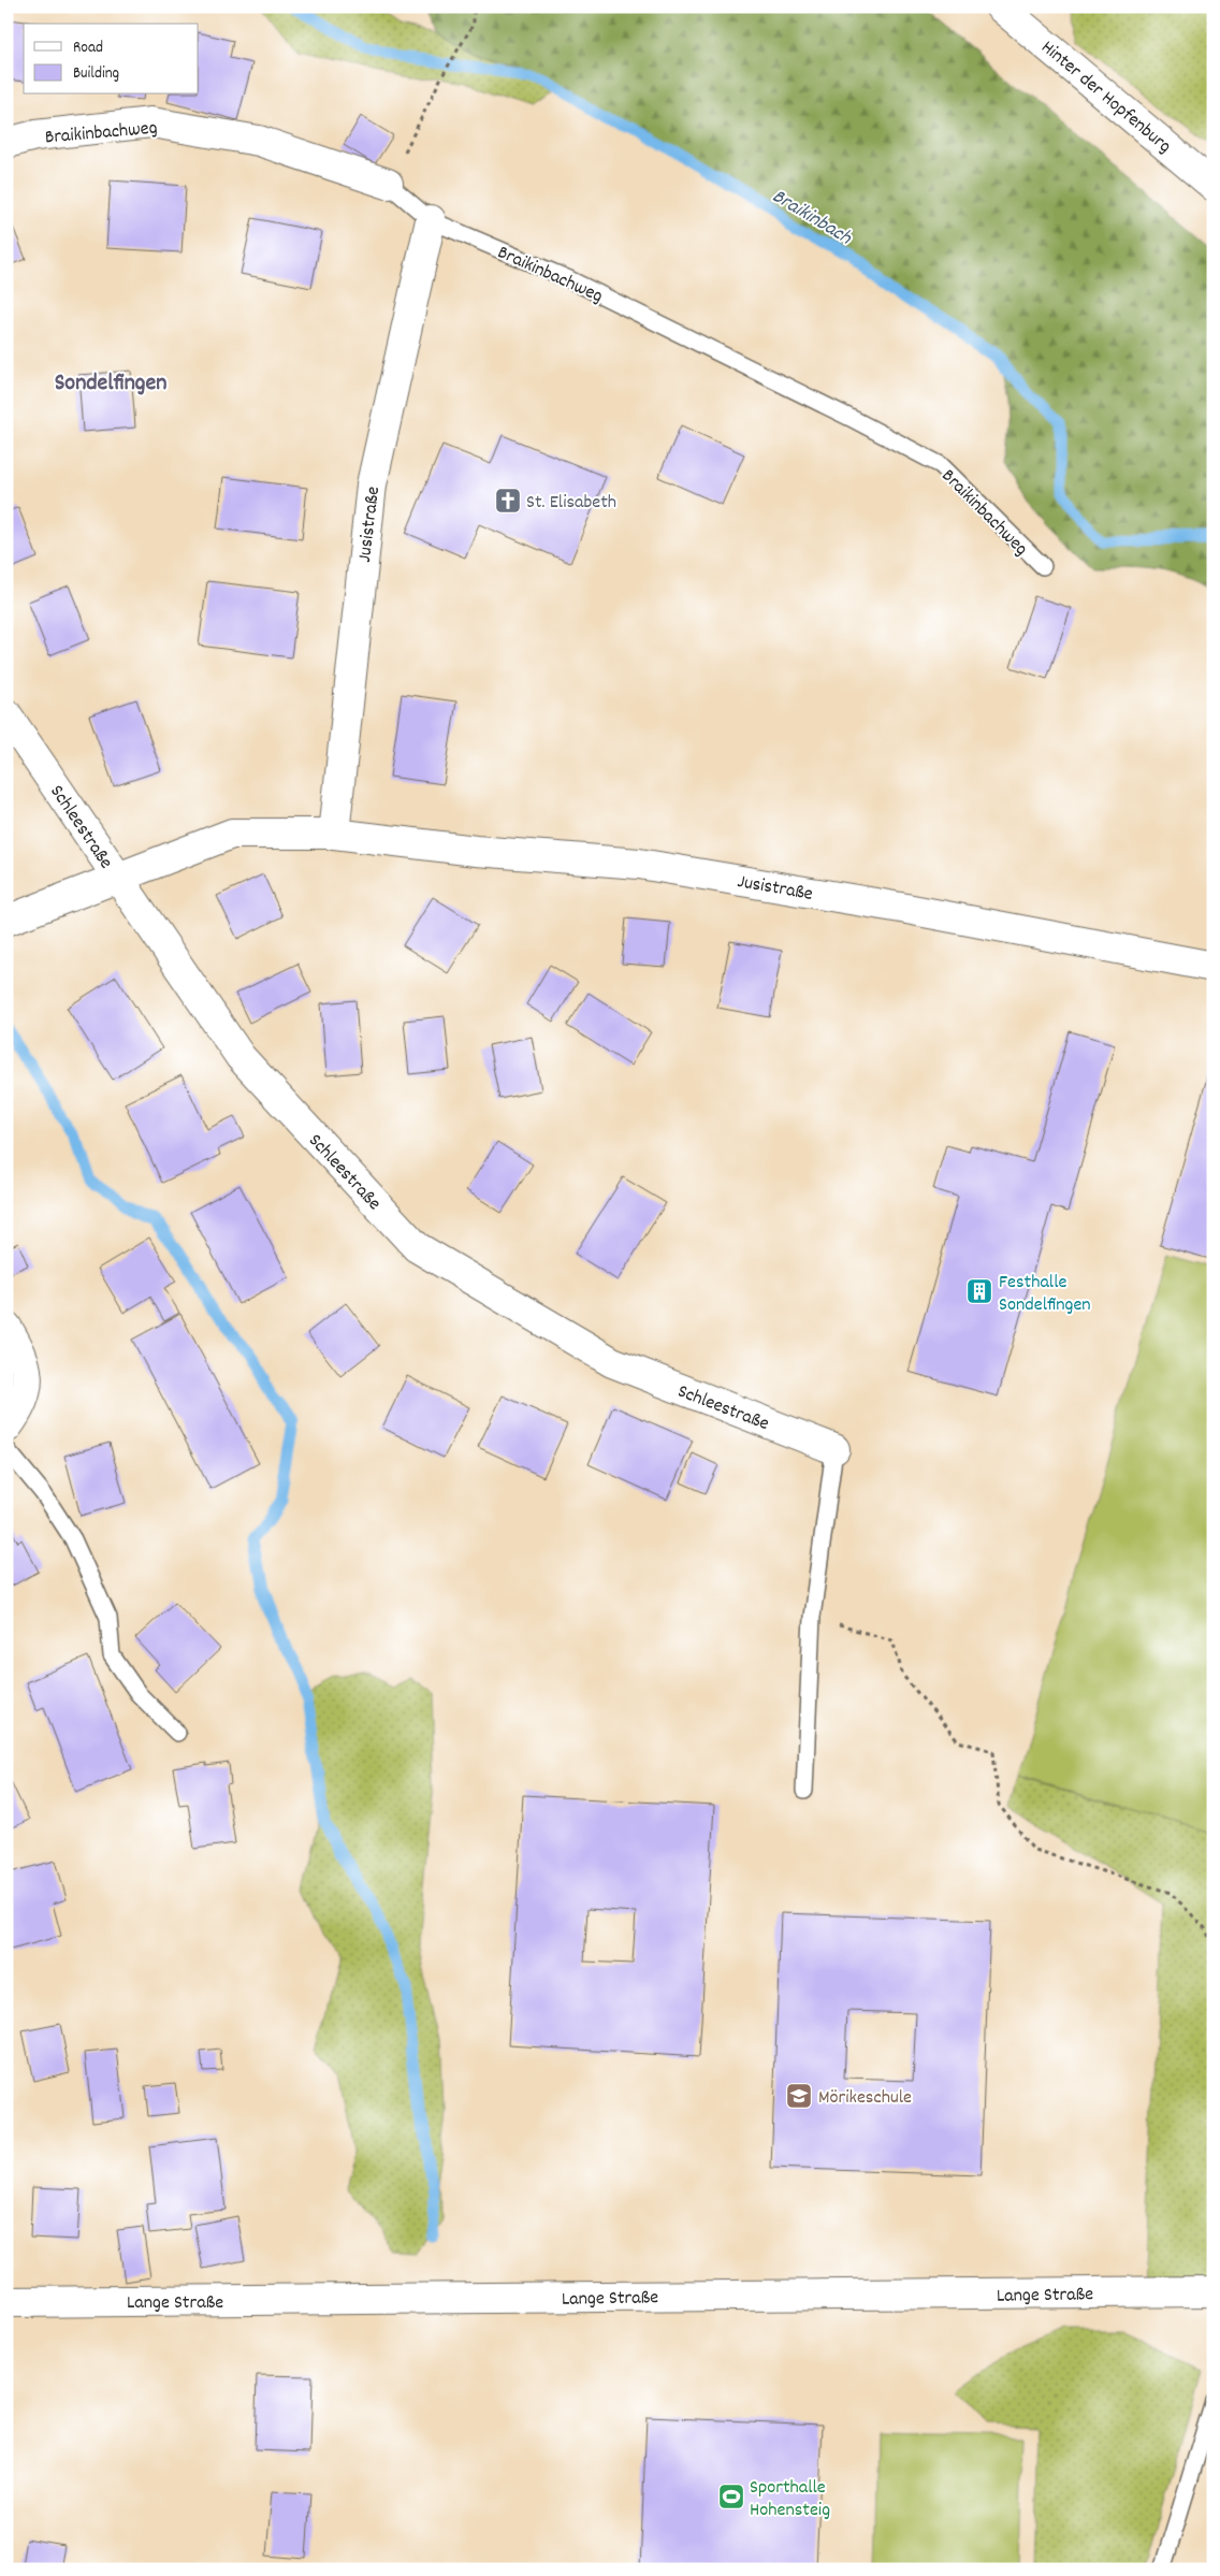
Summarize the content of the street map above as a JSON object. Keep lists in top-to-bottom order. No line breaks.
{"streets":{"street":["Hinter der Hopfenburg","Braikinbachweg","Jusistraße","Schleestraße","Lange Straße"]},"crossings":[["Braikinbachweg","Jusistraße"],["Jusistraße","Schleestraße"]],"districts":["Sondelfingen"],"water":["Braikinbach"],"places":{"church":["St. Elisabeth"],"building":["Festhalle Sondelfingen"],"school or university":["Mörikeschule"],"sports":["Sporthalle Hohensteig"]},"legend":["Road","Building"]}
